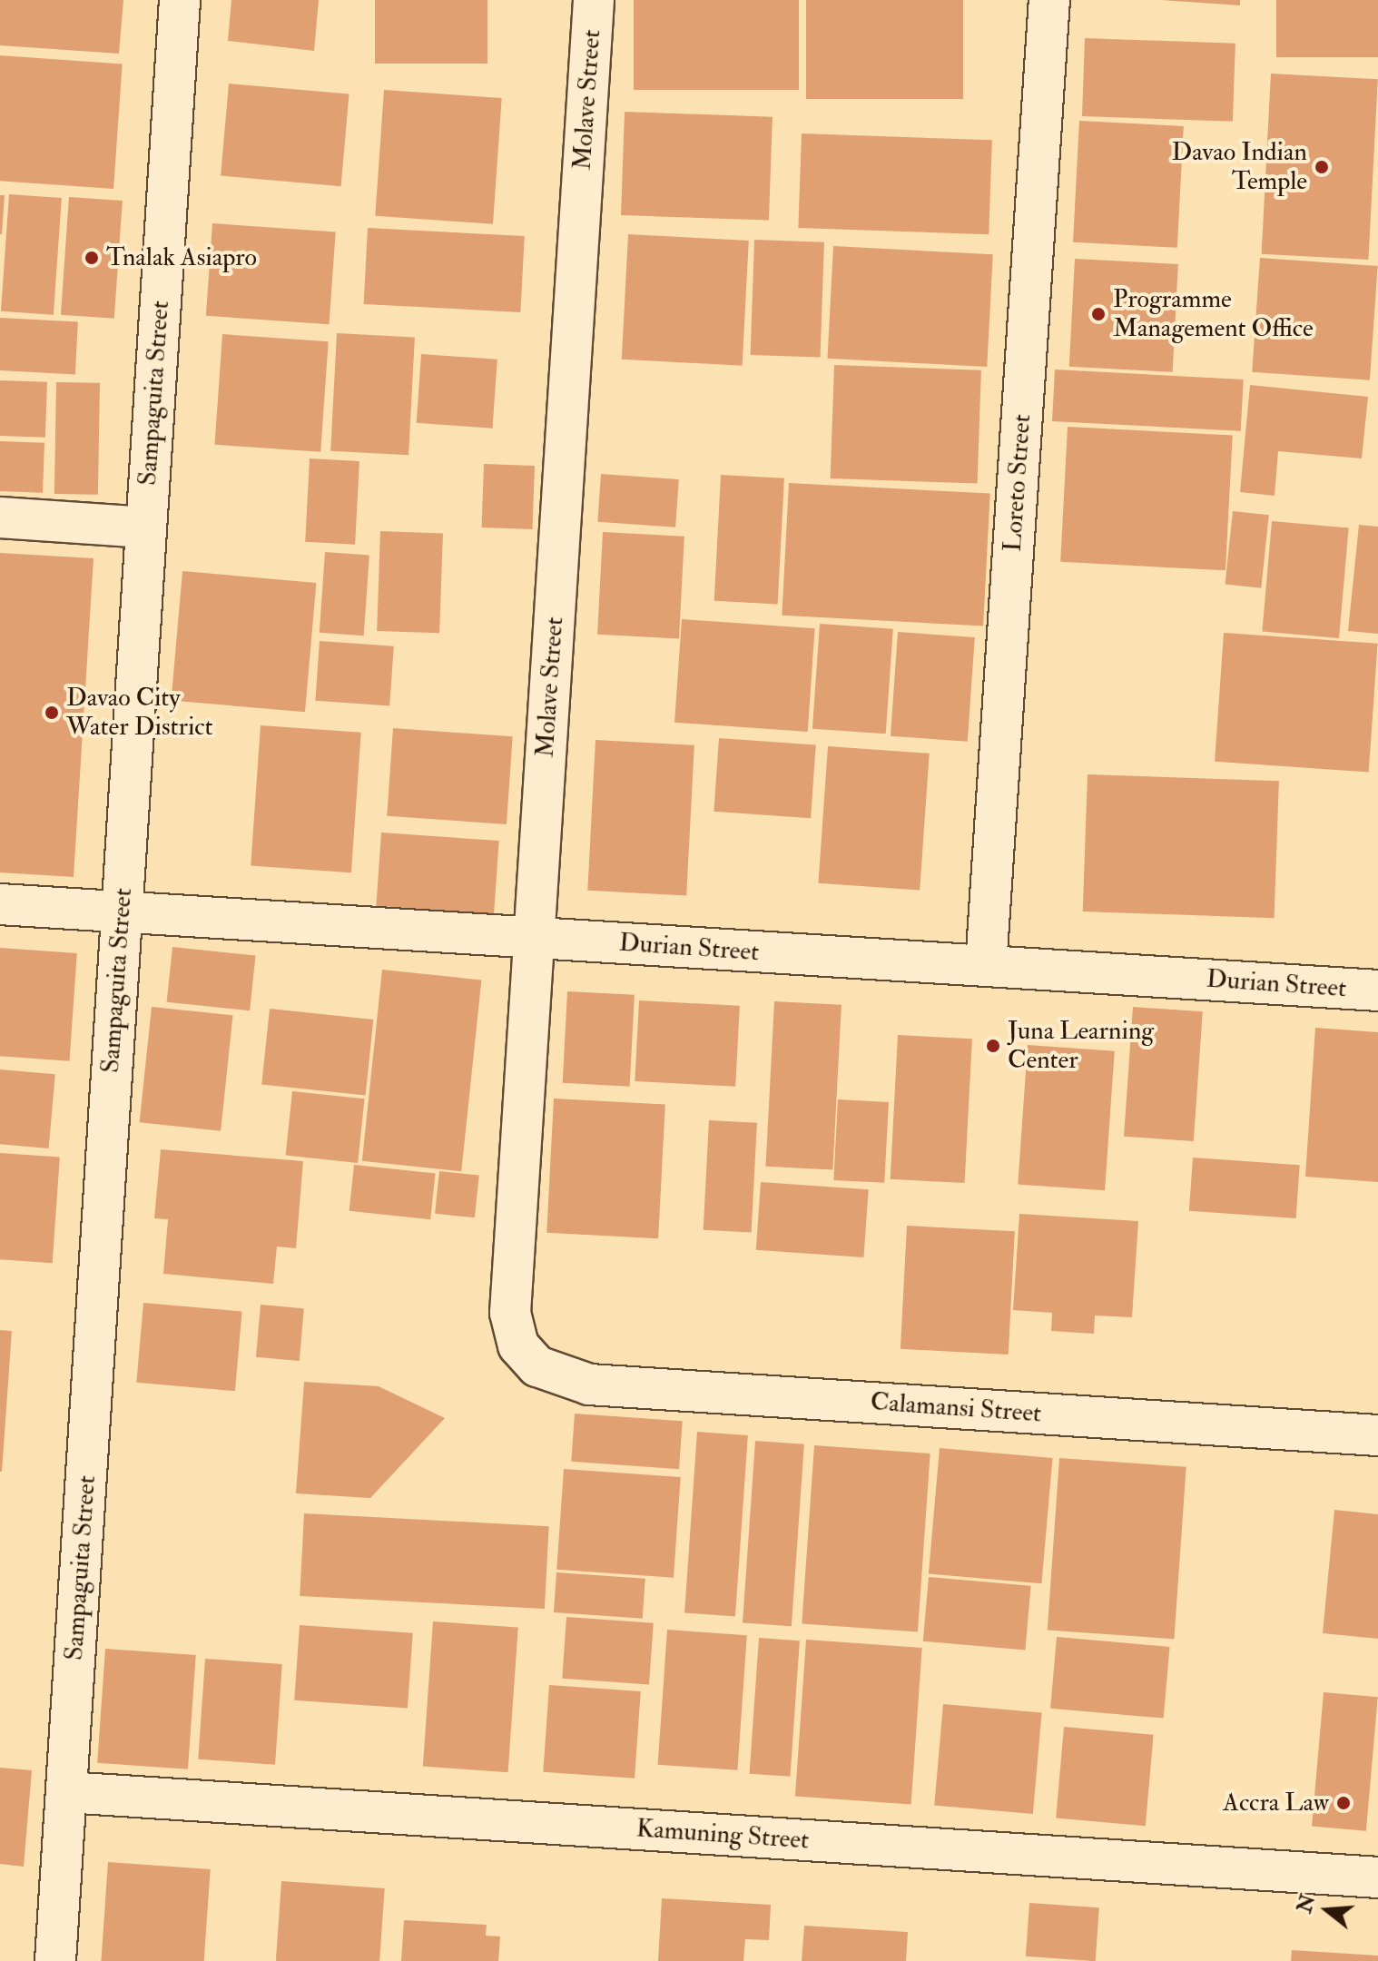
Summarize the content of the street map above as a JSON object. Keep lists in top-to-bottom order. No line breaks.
{"streets":{"street":["Molave Street","Sampaguita Street","Loreto Street","Durian Street","Calamansi Street","Kamuning Street"]},"crossings":[["Molave Street","Durian Street"],["Molave Street","Calamansi Street"],["Sampaguita Street","Durian Street"],["Sampaguita Street","Kamuning Street"],["Loreto Street","Durian Street"]],"places":["Davao Indian Temple","Tnalak Asiapro","Programme Management Office","Davao City Water District","Juna Learning Center","Accra Law"],"north":"left"}
